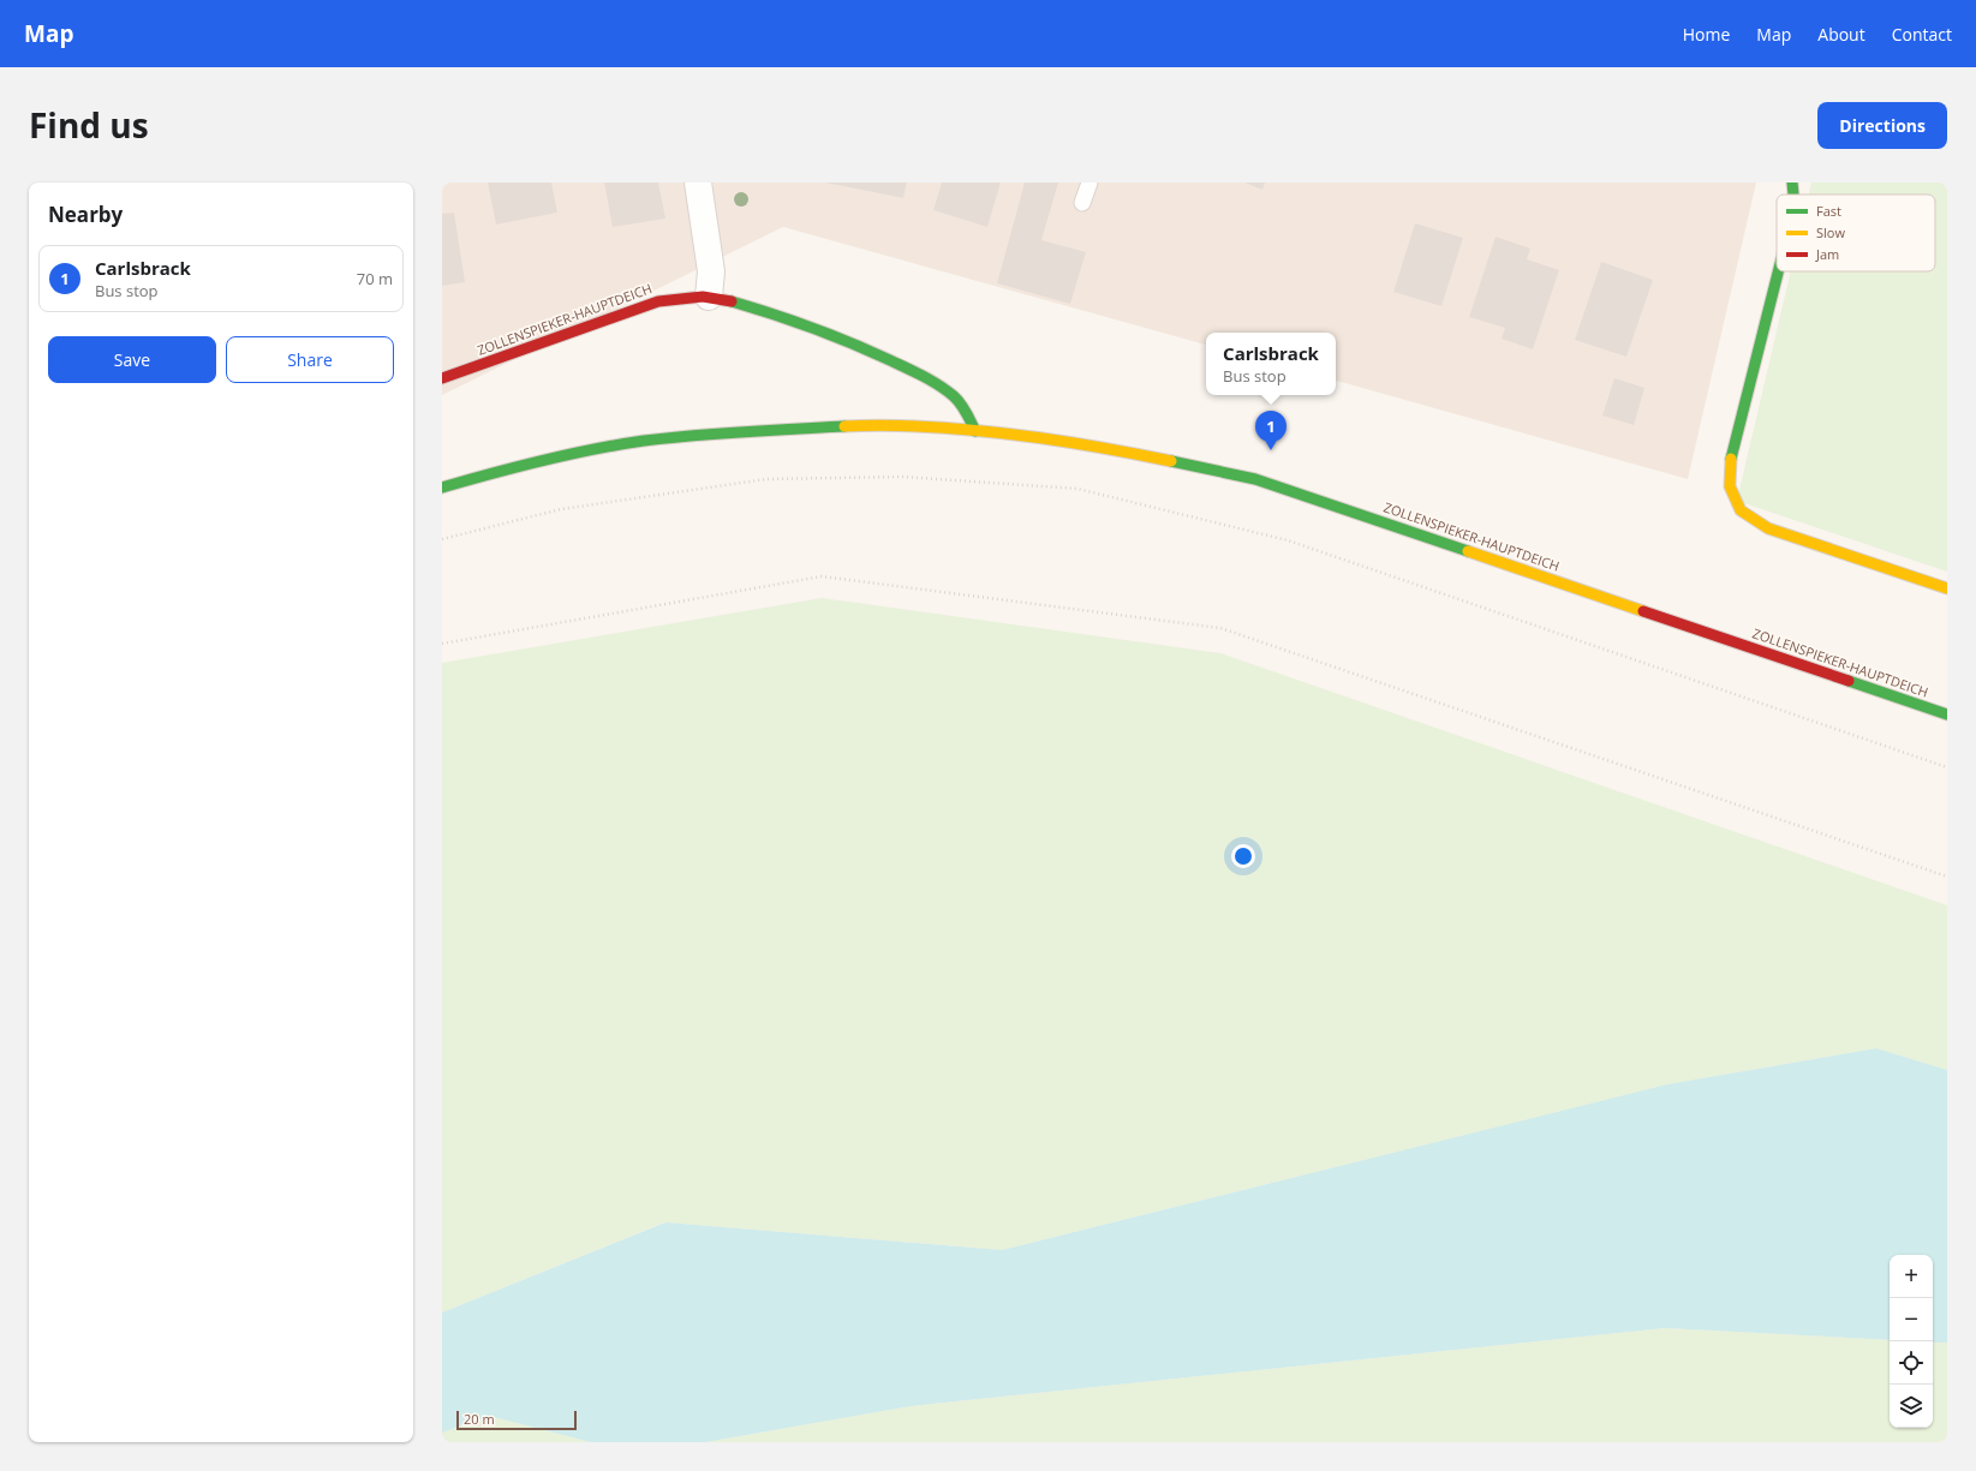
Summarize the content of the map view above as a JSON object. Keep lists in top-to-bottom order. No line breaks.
{"streets":{"street":["ZOLLENSPIEKER-HAUPTDEICH"]},"legend":["Fast","Slow","Jam"],"scale_bar":"20 m","page":{"header":"Map","nav":["Home","Map","About","Contact"],"title":"Find us","buttons":["Directions",["Save","Share"]],"heading":"Nearby","list":[{"mark":"1","name":"Carlsbrack","note":"Bus stop","value":"70 m"}],"popup":["Carlsbrack","Bus stop"],"pins":"1","map_buttons":["+","−"],"scale":"20 m"}}
